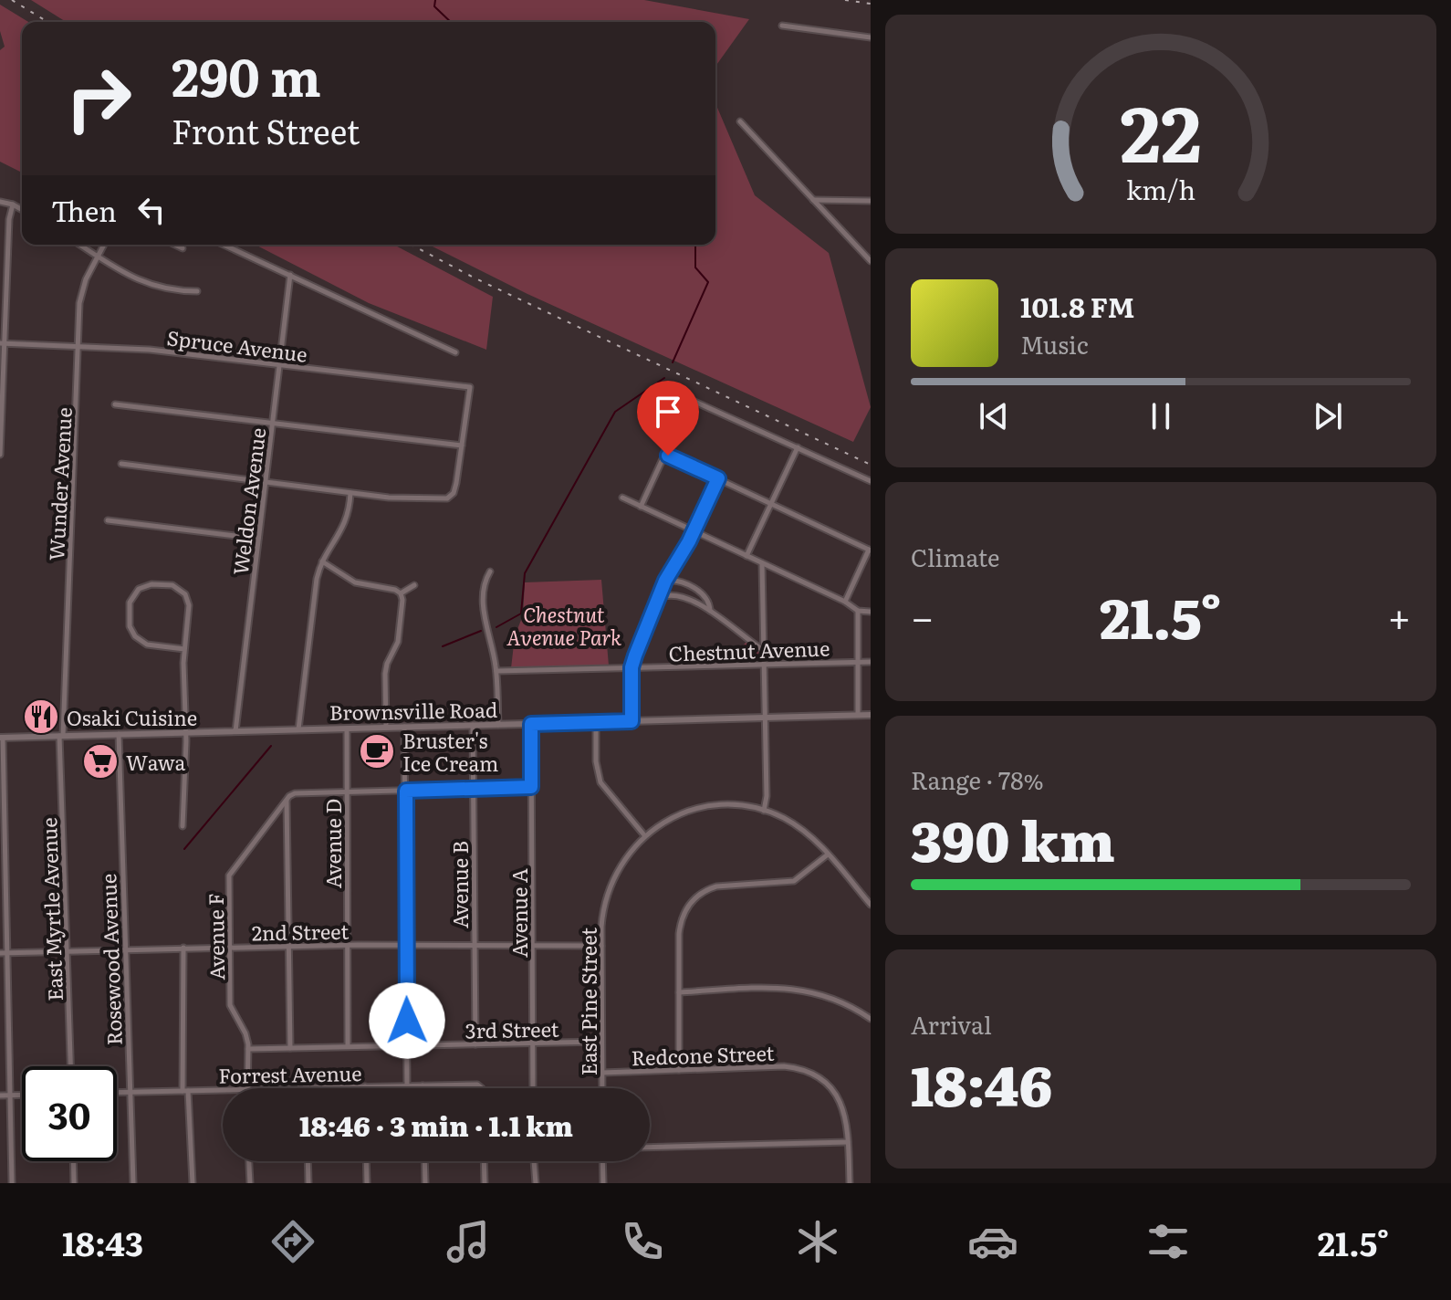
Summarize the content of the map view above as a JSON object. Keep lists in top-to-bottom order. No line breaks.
{"streets":{"street":["Spruce Avenue","Wunder Avenue","Weldon Avenue","Chestnut Avenue","Brownsville Road","Avenue D","Avenue B","East Myrtle Avenue","Avenue A","2nd Street","Avenue F","Rosewood Avenue","East Pine Street","3rd Street","Redcone Street","Forrest Avenue"]},"crossings":[["Spruce Avenue","Wunder Avenue"],["Spruce Avenue","Weldon Avenue"],["Wunder Avenue","Brownsville Road"],["Wunder Avenue","East Myrtle Avenue"],["Weldon Avenue","Brownsville Road"],["Brownsville Road","Avenue D"],["Brownsville Road","Avenue B"],["Brownsville Road","East Myrtle Avenue"],["Brownsville Road","Avenue A"],["Brownsville Road","Rosewood Avenue"],["Avenue D","2nd Street"],["Avenue D","3rd Street"],["Avenue B","2nd Street"],["Avenue B","3rd Street"],["East Myrtle Avenue","2nd Street"],["Avenue A","2nd Street"],["Avenue A","3rd Street"],["2nd Street","Avenue F"],["2nd Street","Rosewood Avenue"],["2nd Street","East Pine Street"],["Avenue F","3rd Street"],["Rosewood Avenue","Forrest Avenue"],["East Pine Street","3rd Street"],["East Pine Street","Redcone Street"]],"parks":["Chestnut Avenue Park"],"places":{"restaurant":["Osaki Cuisine"],"cafe":["Bruster's Ice Cream"],"supermarket":["Wawa"]},"page":{"turn":["290 m","Front Street"],"then":"Then","song":["101.8 FM","Music"],"tile":["Climate",["Range · 78%","390 km"],["Arrival","18:46"]],"heat":["−","21.5°","+"],"limit":"30","trip":"18:46 · 3 min · 1.1 km","tabs":["18:43","21.5°"],"gauge":["22","km/h"]}}
